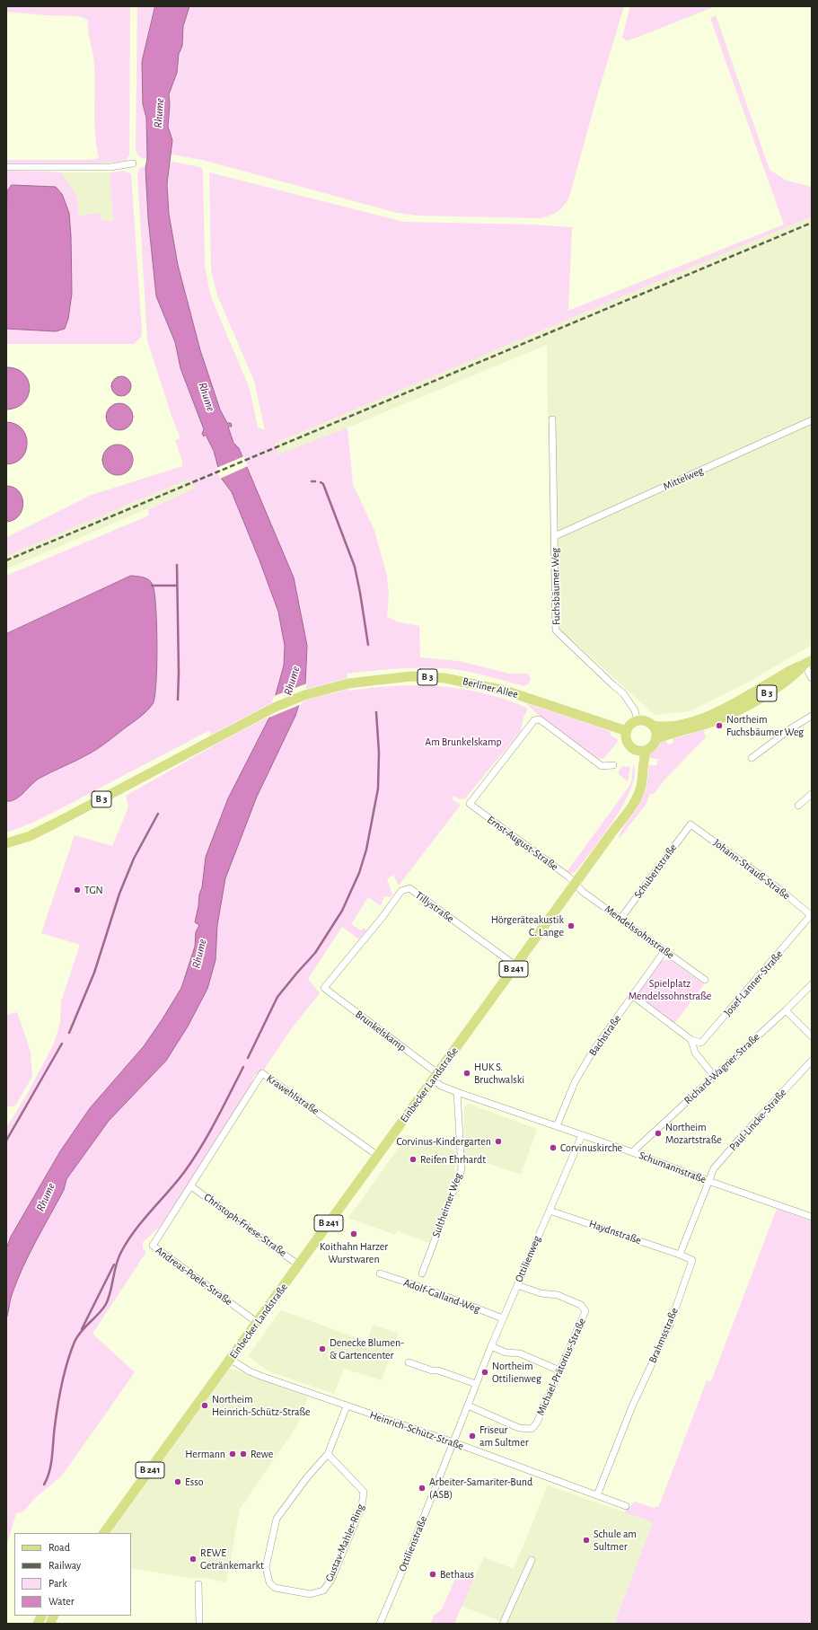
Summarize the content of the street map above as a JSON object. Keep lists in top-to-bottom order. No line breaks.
{"streets":{"main road":["B 3","Berliner Allee","B 241","Einbecker Landstraße"],"street":["Mittelweg","Fuchsbäumer Weg","Ernst-August-Straße","Johann-Strauß-Straße","Schubertstraße","Tillystraße","Mendelssohnstraße","Josef-Lanner-Straße","Brunkelskamp","Bachstraße","Richard-Wagner-Straße","Krawehlstraße","Paul-Lincke-Straße","Schumannstraße","Sultheimer Weg","Christoph-Friese-Straße","Haydnstraße","Ottilienweg","Andreas-Poele-Straße","Adolf-Galland-Weg","Brahmsstraße","Michael-Prätorius-Straße","Heinrich-Schütz-Straße","Gustav-Mahler-Ring","Ottilienstraße"]},"crossings":[["Mittelweg","Fuchsbäumer Weg"],["Fuchsbäumer Weg","B 3"],["Fuchsbäumer Weg","Berliner Allee"],["Fuchsbäumer Weg","Einbecker Landstraße"],["B 3","Berliner Allee"],["B 3","Einbecker Landstraße"],["Berliner Allee","Einbecker Landstraße"],["Ernst-August-Straße","Mendelssohnstraße"],["Ernst-August-Straße","Einbecker Landstraße"],["Johann-Strauß-Straße","Schubertstraße"],["Johann-Strauß-Straße","Josef-Lanner-Straße"],["Schubertstraße","Mendelssohnstraße"],["Tillystraße","Brunkelskamp"],["Tillystraße","Einbecker Landstraße"],["Mendelssohnstraße","Bachstraße"],["Mendelssohnstraße","Einbecker Landstraße"],["Brunkelskamp","Einbecker Landstraße"],["Brunkelskamp","Schumannstraße"],["Bachstraße","Schumannstraße"],["Richard-Wagner-Straße","Schumannstraße"],["Einbecker Landstraße","Krawehlstraße"],["Einbecker Landstraße","Schumannstraße"],["Einbecker Landstraße","Christoph-Friese-Straße"],["Einbecker Landstraße","Andreas-Poele-Straße"],["Einbecker Landstraße","Heinrich-Schütz-Straße"],["Krawehlstraße","Christoph-Friese-Straße"],["Krawehlstraße","Andreas-Poele-Straße"],["Paul-Lincke-Straße","Schumannstraße"],["Schumannstraße","Sultheimer Weg"],["Schumannstraße","Ottilienweg"],["Christoph-Friese-Straße","Andreas-Poele-Straße"],["Haydnstraße","Ottilienweg"],["Haydnstraße","Brahmsstraße"],["Ottilienweg","Adolf-Galland-Weg"],["Ottilienweg","Michael-Prätorius-Straße"],["Ottilienweg","Heinrich-Schütz-Straße"],["Ottilienweg","Ottilienstraße"],["Brahmsstraße","Heinrich-Schütz-Straße"],["Heinrich-Schütz-Straße","Gustav-Mahler-Ring"],["Heinrich-Schütz-Straße","Ottilienstraße"]],"water":["Rhume"],"parks":["Am Brunkelskamp","Spielplatz Mendelssohnstraße"],"places":["Northeim Fuchsbäumer Weg","TGN","Hörgeräteakustik C. Lange","HUK S. Bruchwalski","Northeim Mozartstraße","Corvinus-Kindergarten","Corvinuskirche","Reifen Ehrhardt","Koithahn Harzer Wurstwaren","Denecke Blumen- & Gartencenter","Northeim Ottilienweg","Northeim Heinrich-Schütz-Straße","Friseur am Sultmer","Hermann","Rewe","Esso","Arbeiter-Samariter-Bund (ASB)","Schule am Sultmer","REWE Getränkemarkt","Bethaus"],"legend":["Road","Railway","Park","Water"]}
